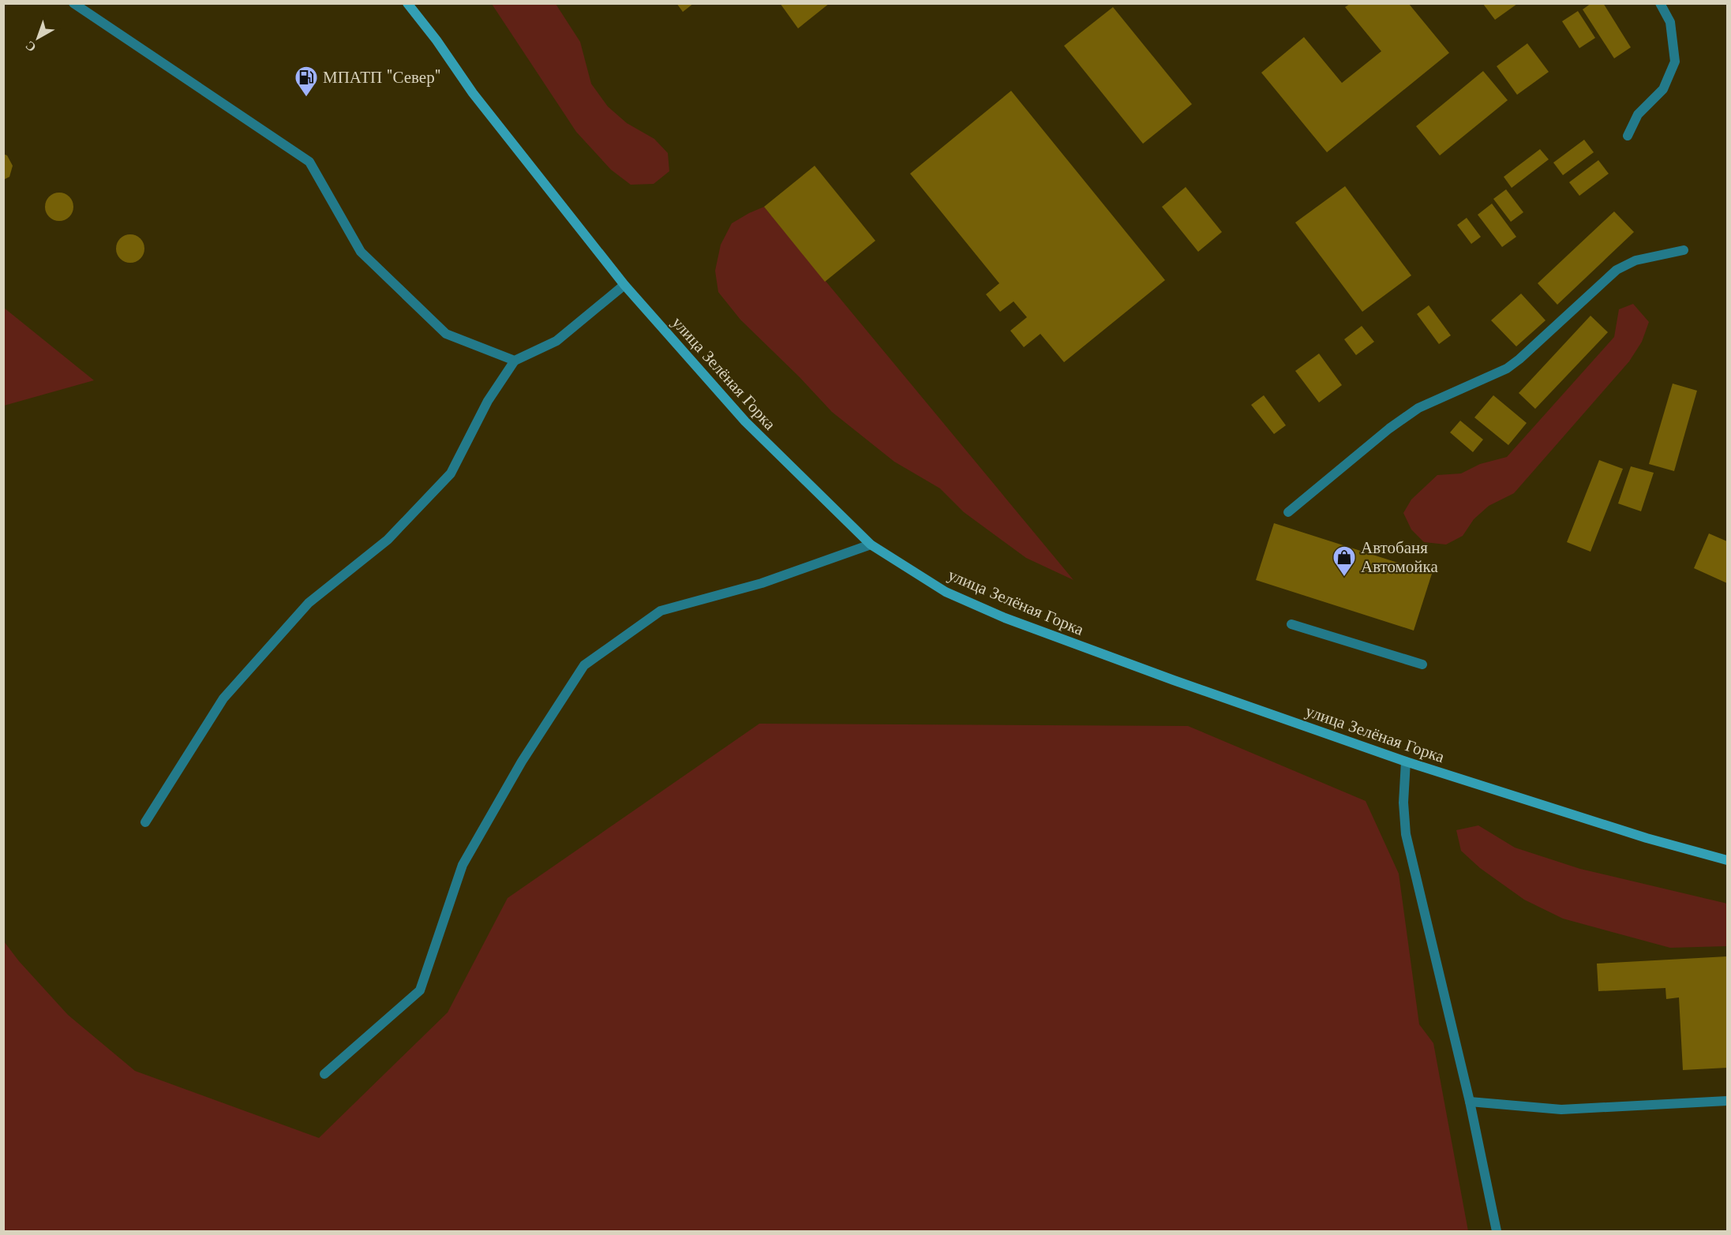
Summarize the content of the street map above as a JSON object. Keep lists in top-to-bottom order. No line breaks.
{"streets":{"street":["улица Зелёная Горка"]},"places":{"fuel station":["МПАТП \"Север\""],"shop":["Автобаня Автомойка"]},"north":"bottom left"}
